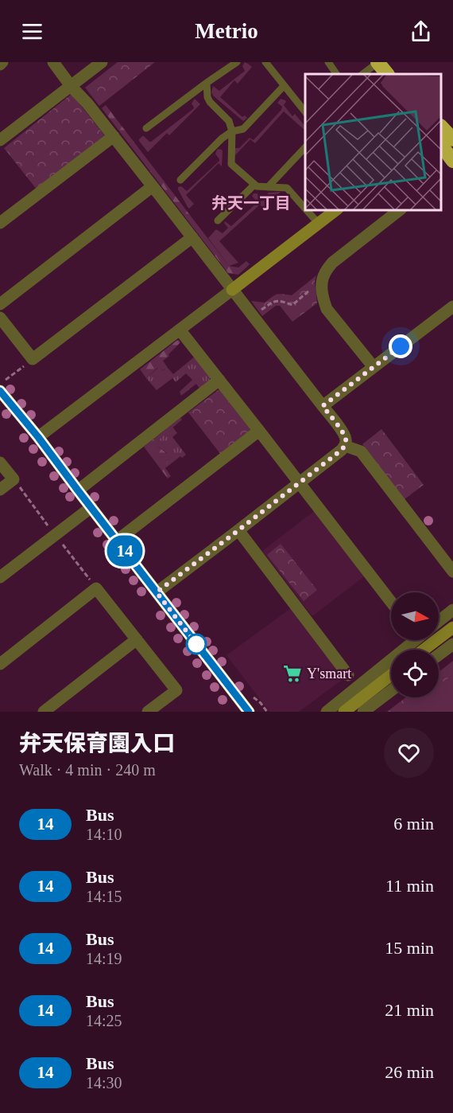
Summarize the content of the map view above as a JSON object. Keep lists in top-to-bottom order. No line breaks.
{"districts":["弁天一丁目"],"places":{"supermarket":["Y'smart"]},"lines":["bus line 14"],"north":"right","page":{"header":"Metrio","on_map":"14","heading":["弁天保育園入口","Walk · 4 min · 240 m"],"list":[{"mark":"14","name":"Bus","note":"14:10","value":"6 min"},{"mark":"14","name":"Bus","note":"14:15","value":"11 min"},{"mark":"14","name":"Bus","note":"14:19","value":"15 min"},{"mark":"14","name":"Bus","note":"14:25","value":"21 min"},{"mark":"14","name":"Bus","note":"14:30","value":"26 min"}]}}
